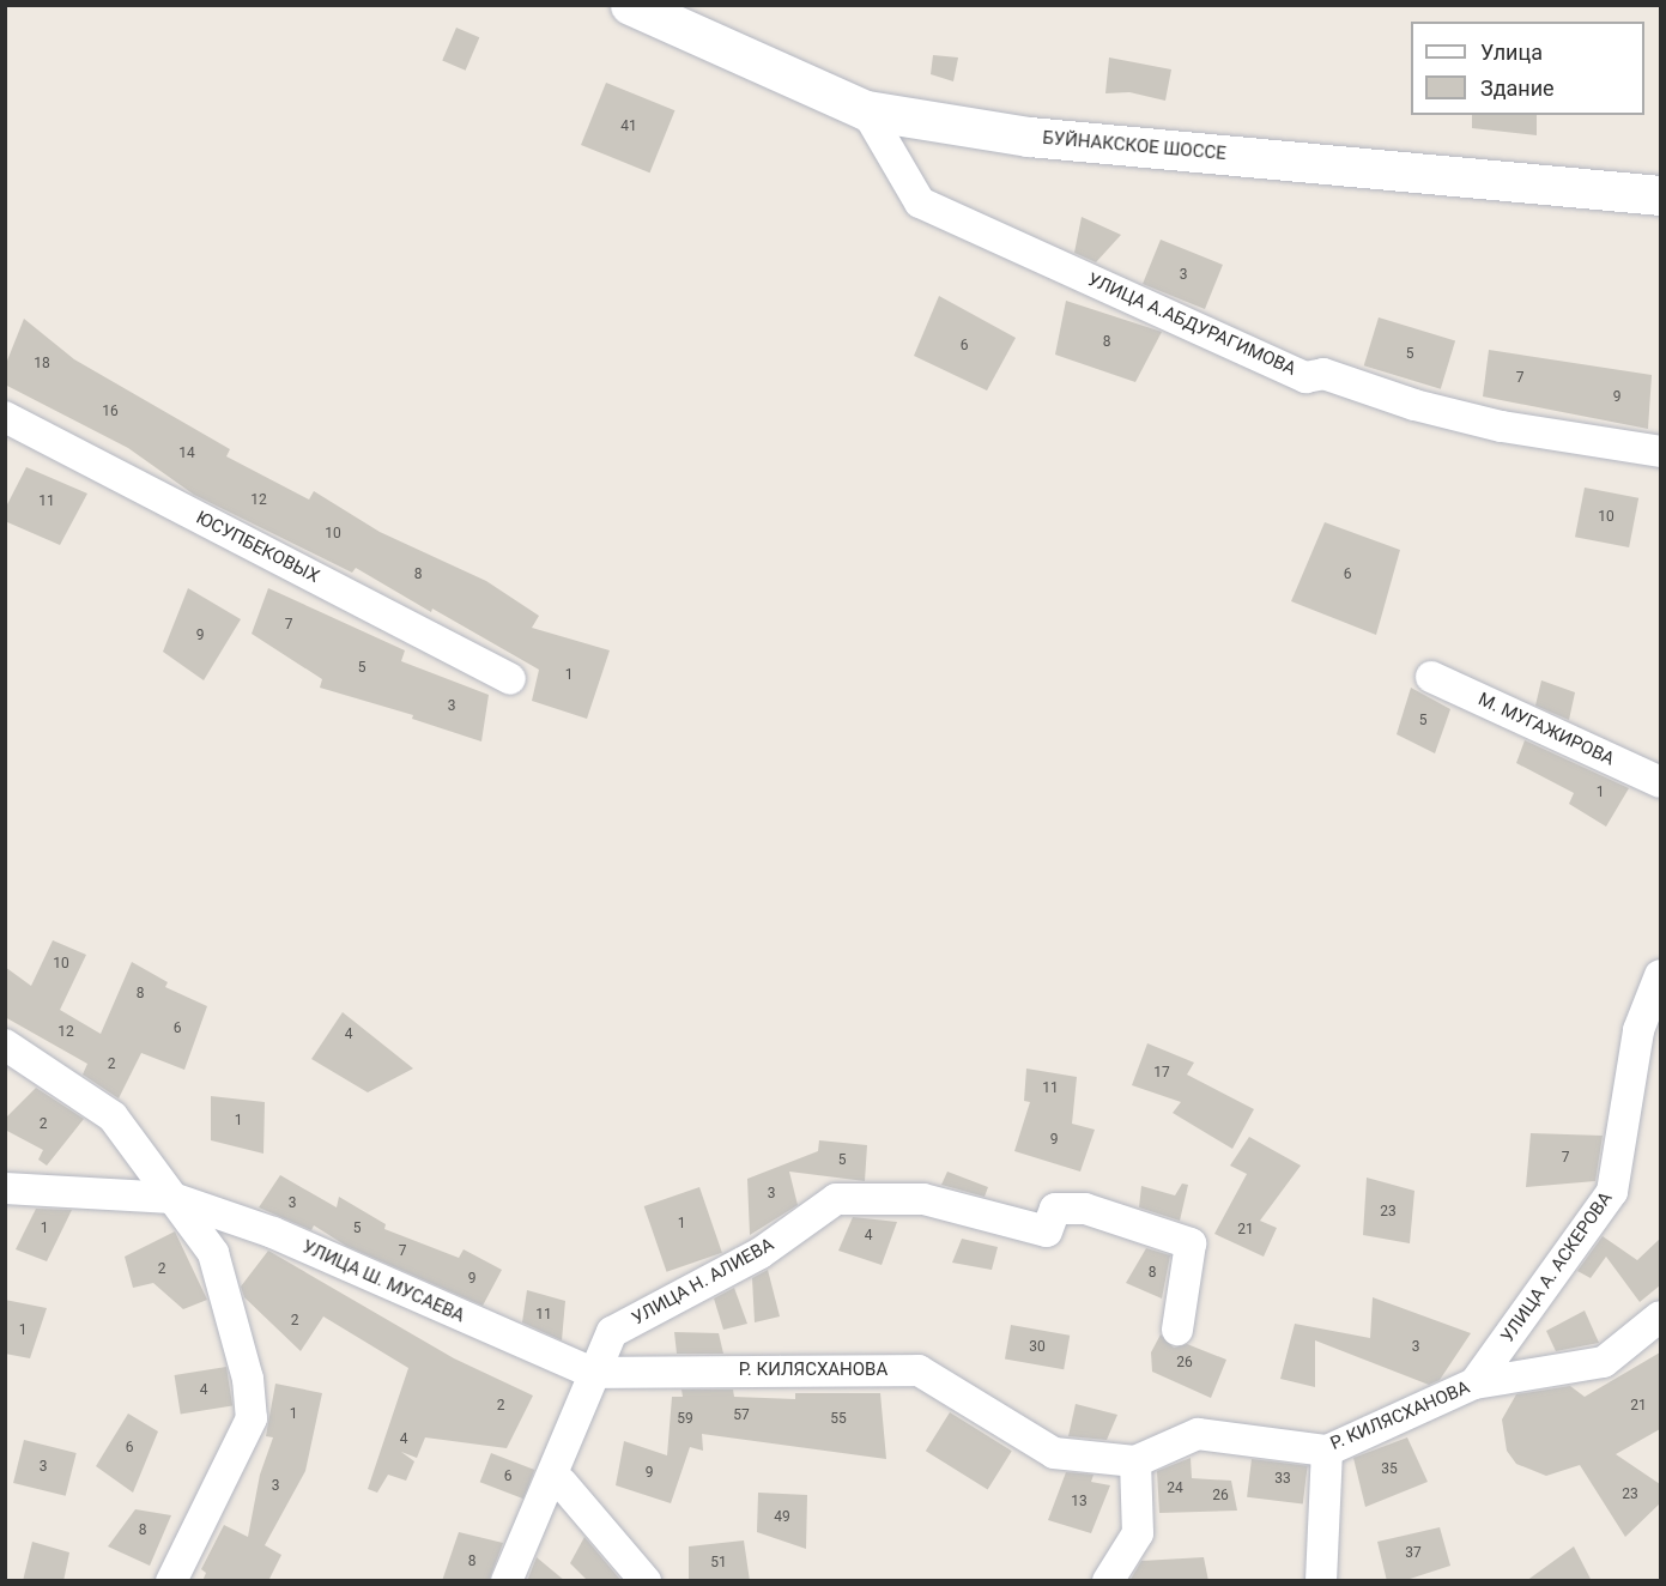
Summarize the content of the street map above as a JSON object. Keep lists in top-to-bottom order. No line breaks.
{"streets":{"main road":["БУЙНАКСКОЕ ШОССЕ"],"street":["УЛИЦА А.АБДУРАГИМОВА","ЮСУПБЕКОВЫХ","М. МУГАЖИРОВА","УЛИЦА А. АСКЕРОВА","УЛИЦА Ш. МУСАЕВА","УЛИЦА Н. АЛИЕВА","Р. КИЛЯСХАНОВА"]},"crossings":[["БУЙНАКСКОЕ ШОССЕ","УЛИЦА А.АБДУРАГИМОВА"],["УЛИЦА А. АСКЕРОВА","Р. КИЛЯСХАНОВА"],["УЛИЦА Ш. МУСАЕВА","УЛИЦА Н. АЛИЕВА"],["УЛИЦА Ш. МУСАЕВА","Р. КИЛЯСХАНОВА"],["УЛИЦА Н. АЛИЕВА","Р. КИЛЯСХАНОВА"]],"house_numbers":["41","3","8","6","5","18","7","9","16","14","12","11","10","10","8","6","7","9","5","1","3","5","1","10","8","6","12","4","2","17","11","1","2","9","7","5","3","3","23","1","1","5","21","4","7","2","8","9","11","2","1","30","3","26","4","2","21","1","57","59","55","4","6","3","35","9","6","33","3","24","23","26","13","49","8","37","8","51"],"legend":["Улица","Здание"]}
